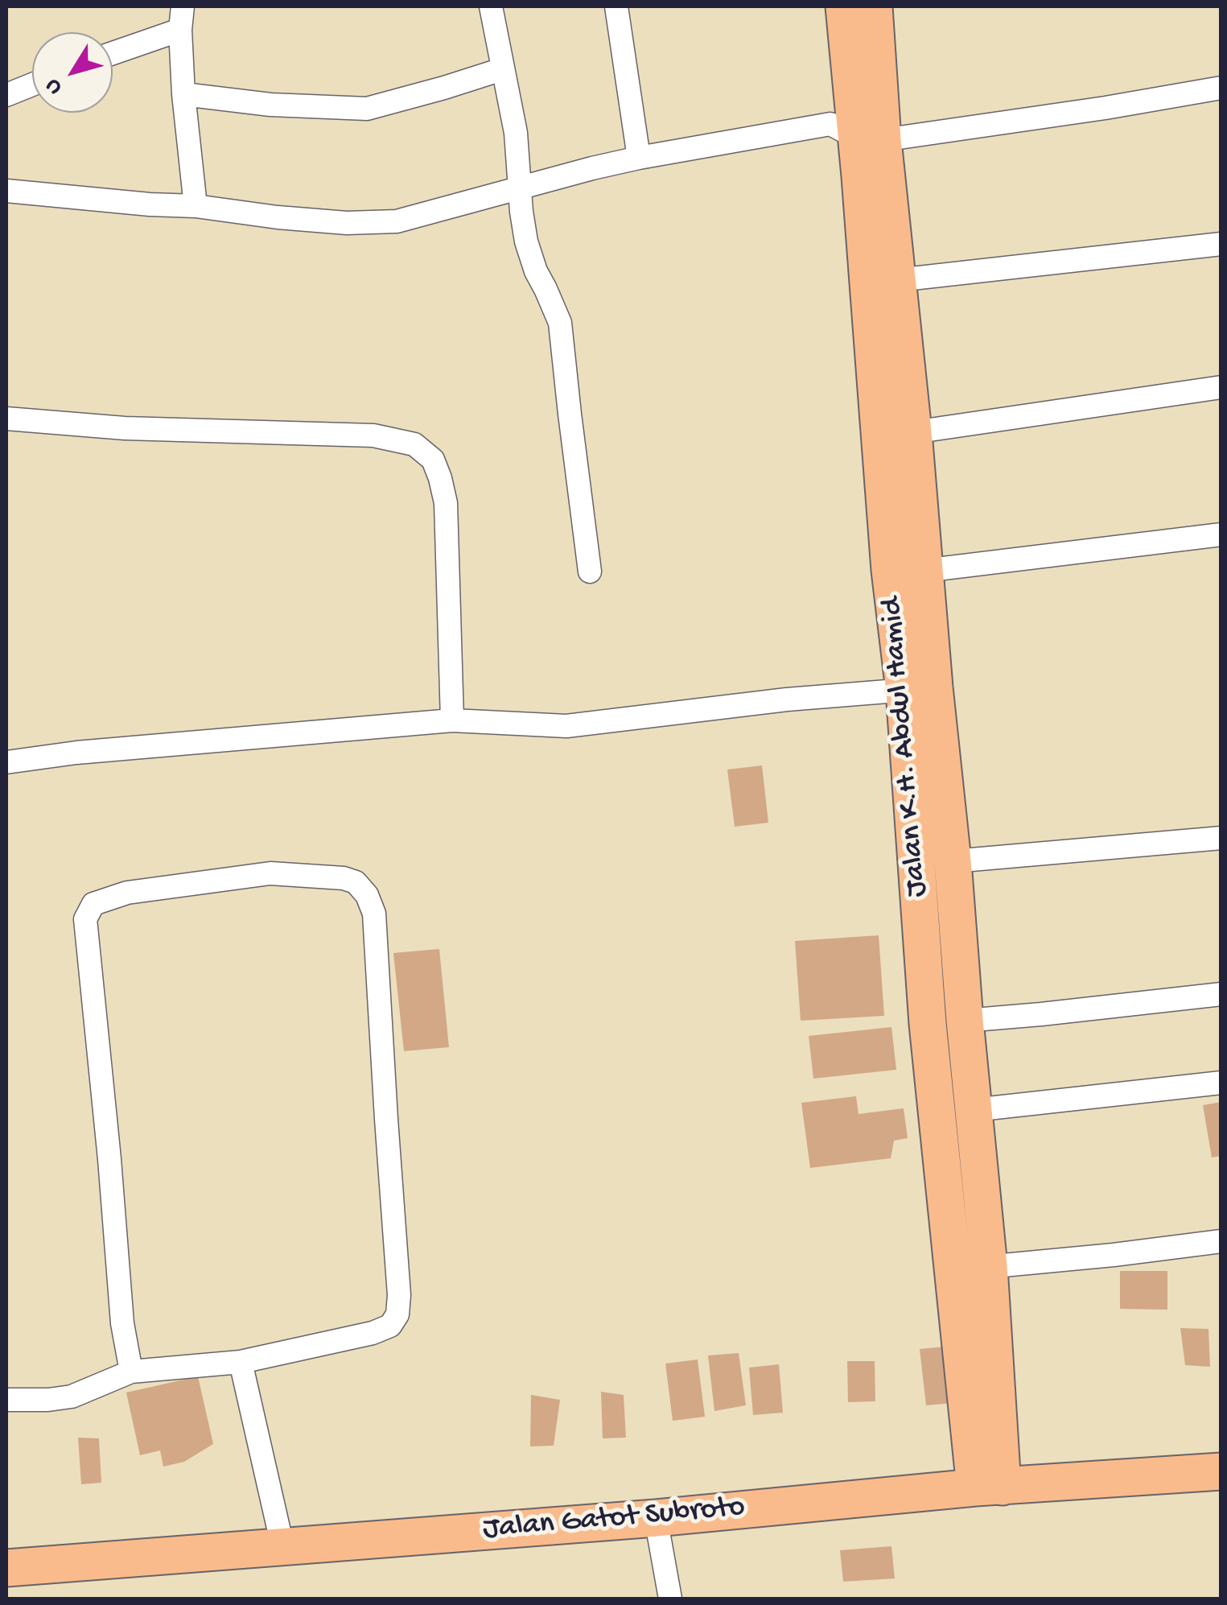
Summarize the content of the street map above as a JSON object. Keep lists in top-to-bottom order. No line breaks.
{"streets":{"highway":["Jalan K.H. Abdul Hamid","Jalan Gatot Subroto"]},"crossings":[["Jalan K.H. Abdul Hamid","Jalan Gatot Subroto"]],"north":"bottom left"}
